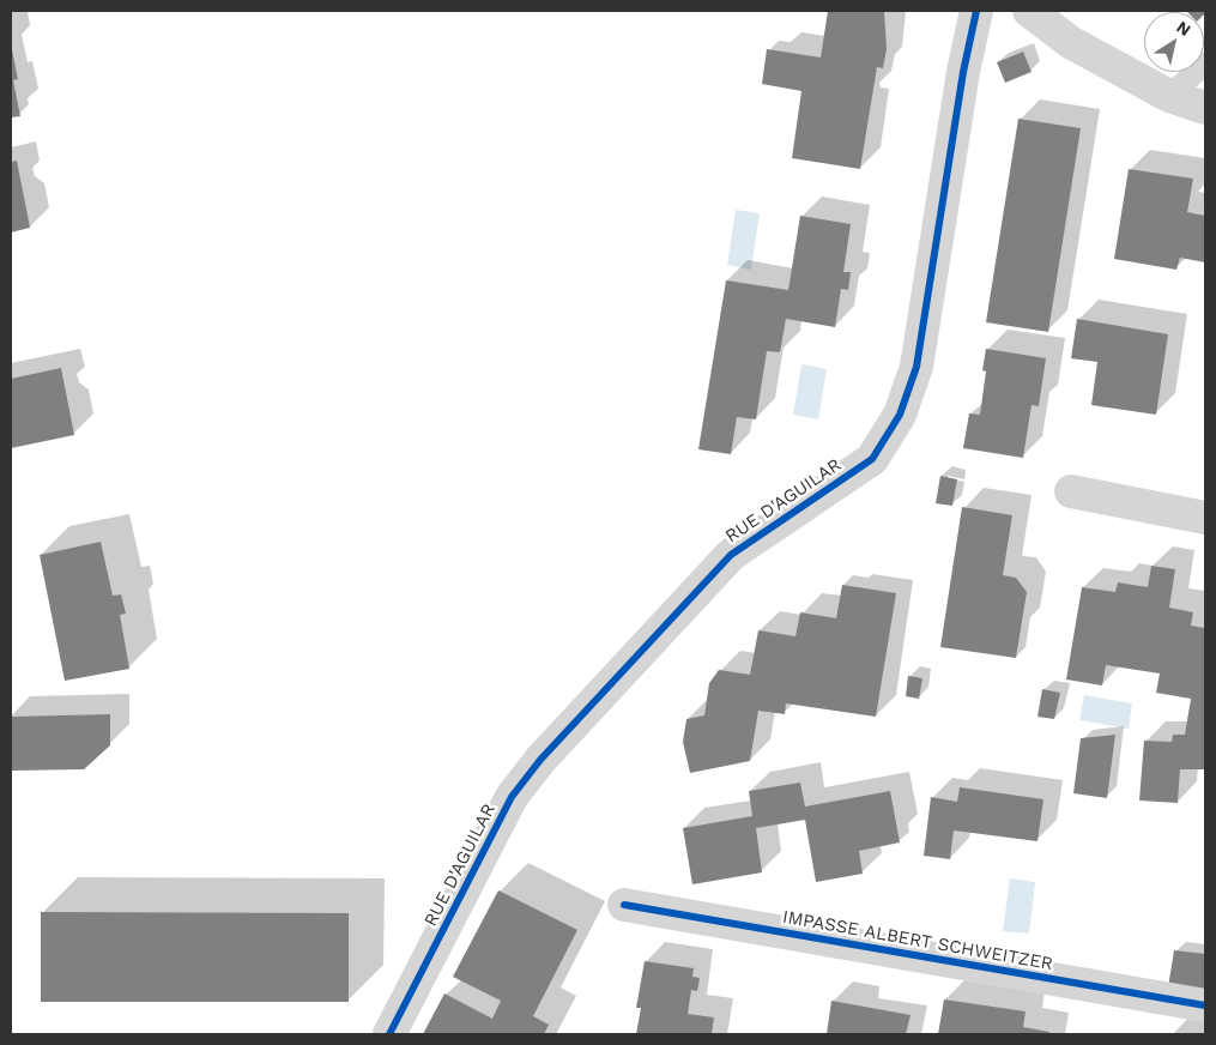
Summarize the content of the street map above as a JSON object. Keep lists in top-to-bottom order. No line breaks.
{"streets":{"street":["RUE D'AGUILAR","IMPASSE ALBERT SCHWEITZER"]},"north":"top right"}
